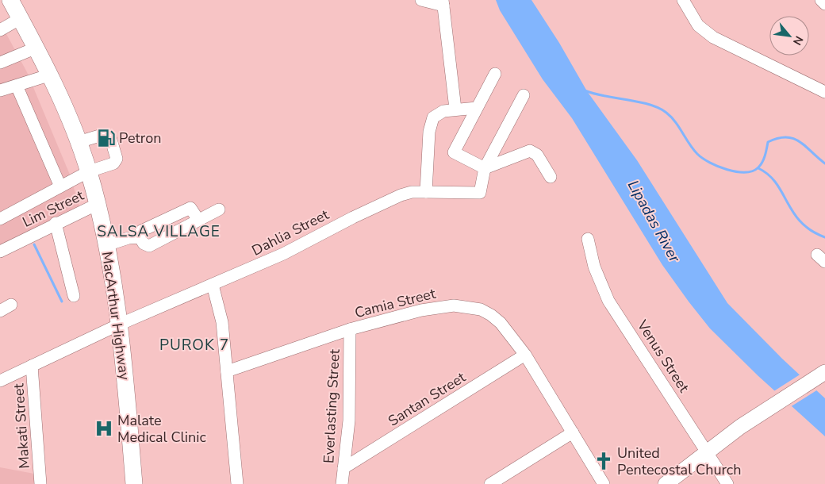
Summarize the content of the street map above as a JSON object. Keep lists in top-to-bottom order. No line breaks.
{"streets":{"highway":["MacArthur Highway"],"street":["Lim Street","Dahlia Street","Camia Street","Venus Street","Santan Street","Everlasting Street","Makati Street"]},"crossings":[["Lim Street","MacArthur Highway"],["Dahlia Street","MacArthur Highway"],["Dahlia Street","Makati Street"],["Camia Street","Santan Street"],["Camia Street","Everlasting Street"],["Santan Street","Everlasting Street"]],"districts":["SALSA VILLAGE","PUROK 7"],"water":["Lipadas River"],"places":{"fuel station":["Petron"],"hospital":["Malate Medical Clinic"],"church":["United Pentecostal Church"]},"north":"bottom right"}
